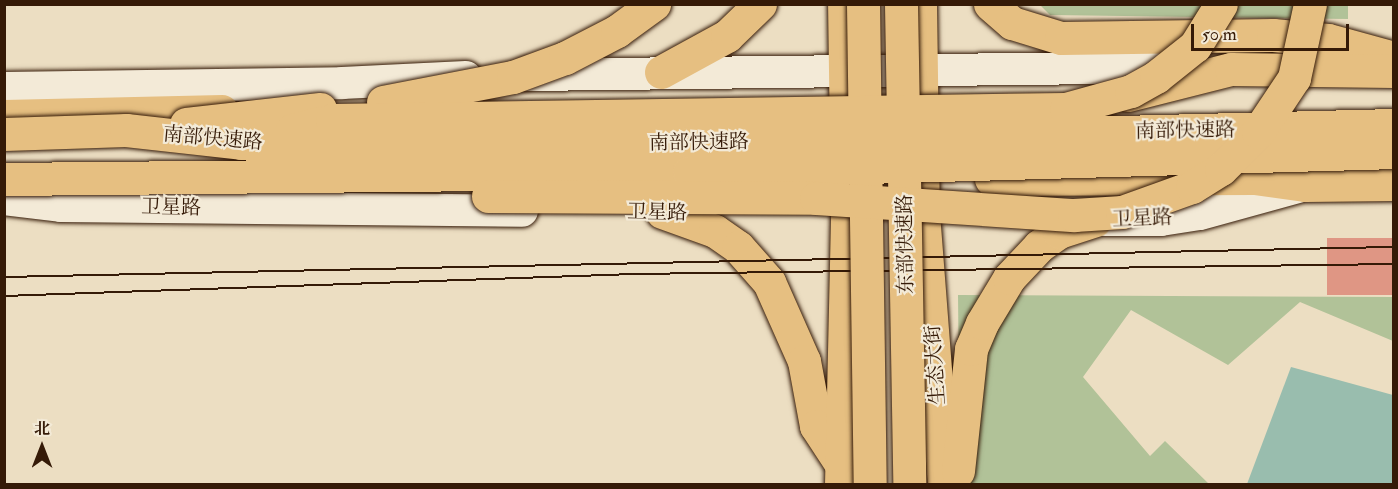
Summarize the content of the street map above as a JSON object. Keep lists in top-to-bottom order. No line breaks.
{"streets":{"main road":["南部快速路","卫星路","东部快速路","生态大街"]},"crossings":[["卫星路","生态大街"]],"scale_bar":"50 m","north":"top"}
